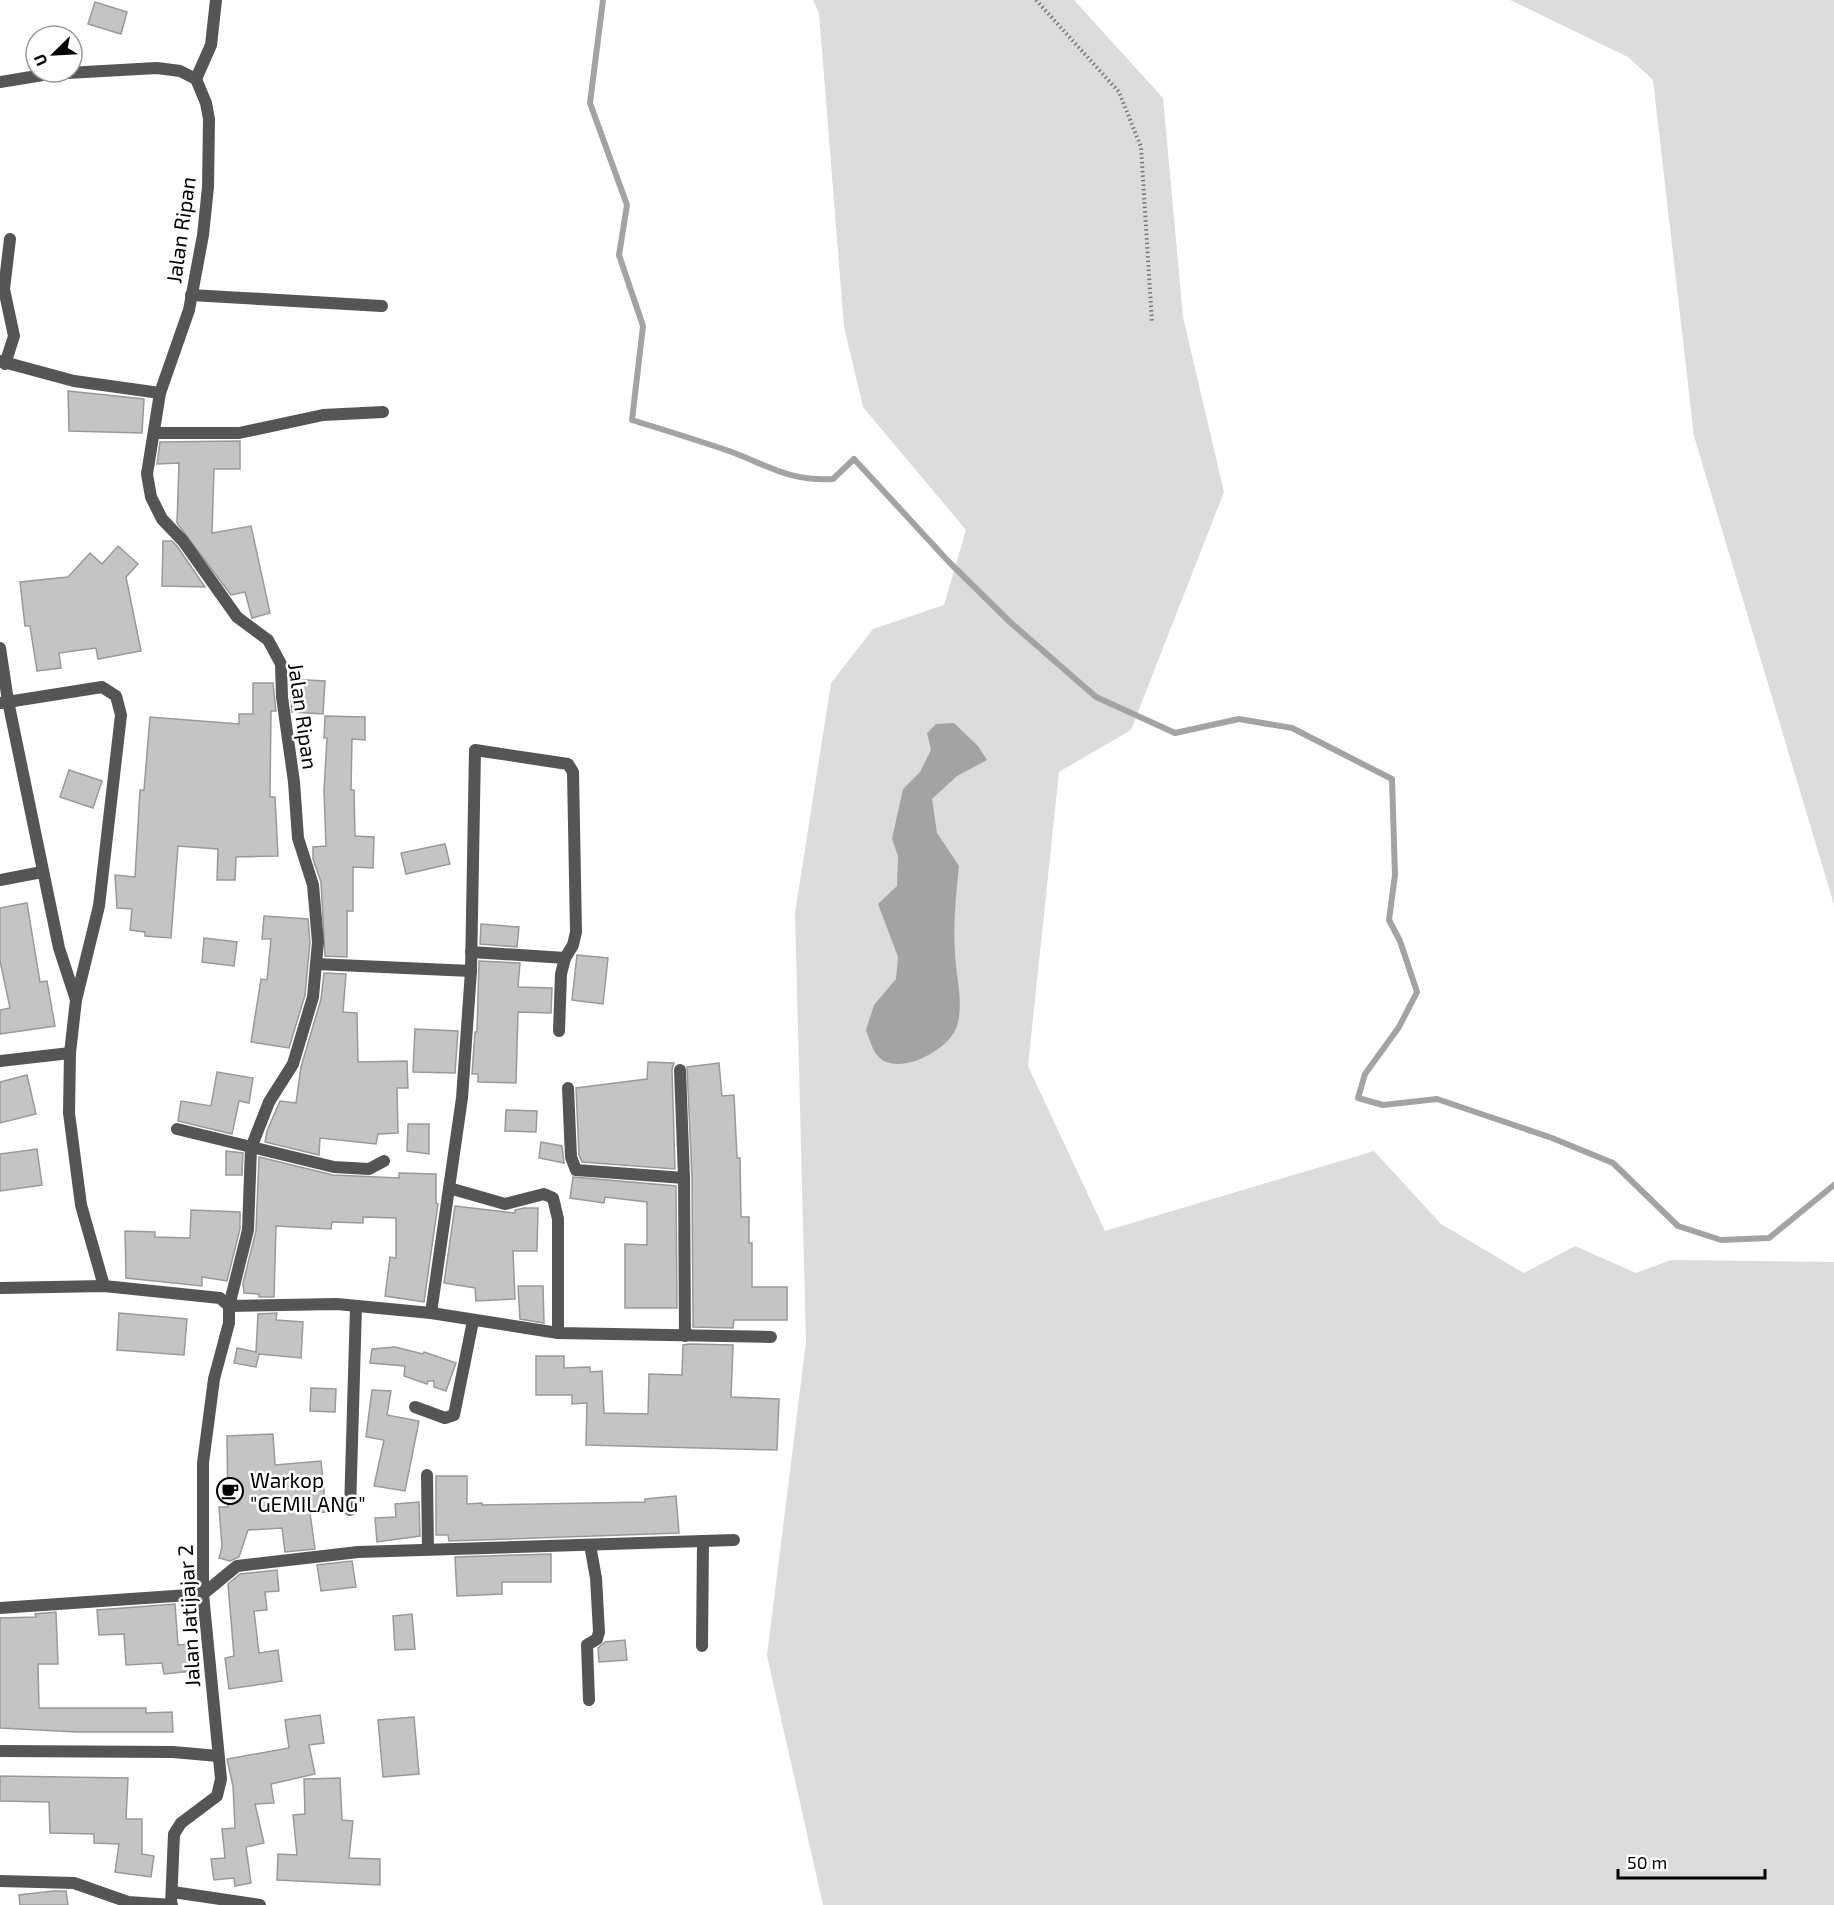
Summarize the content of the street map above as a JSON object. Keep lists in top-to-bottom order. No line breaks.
{"streets":{"street":["Jalan Ripan","Jalan Jatijajar 2"]},"crossings":[["Jalan Ripan","Jalan Jatijajar 2"]],"places":{"cafe":["Warkop \"GEMILANG\""]},"scale_bar":"50 m","north":"bottom left"}
